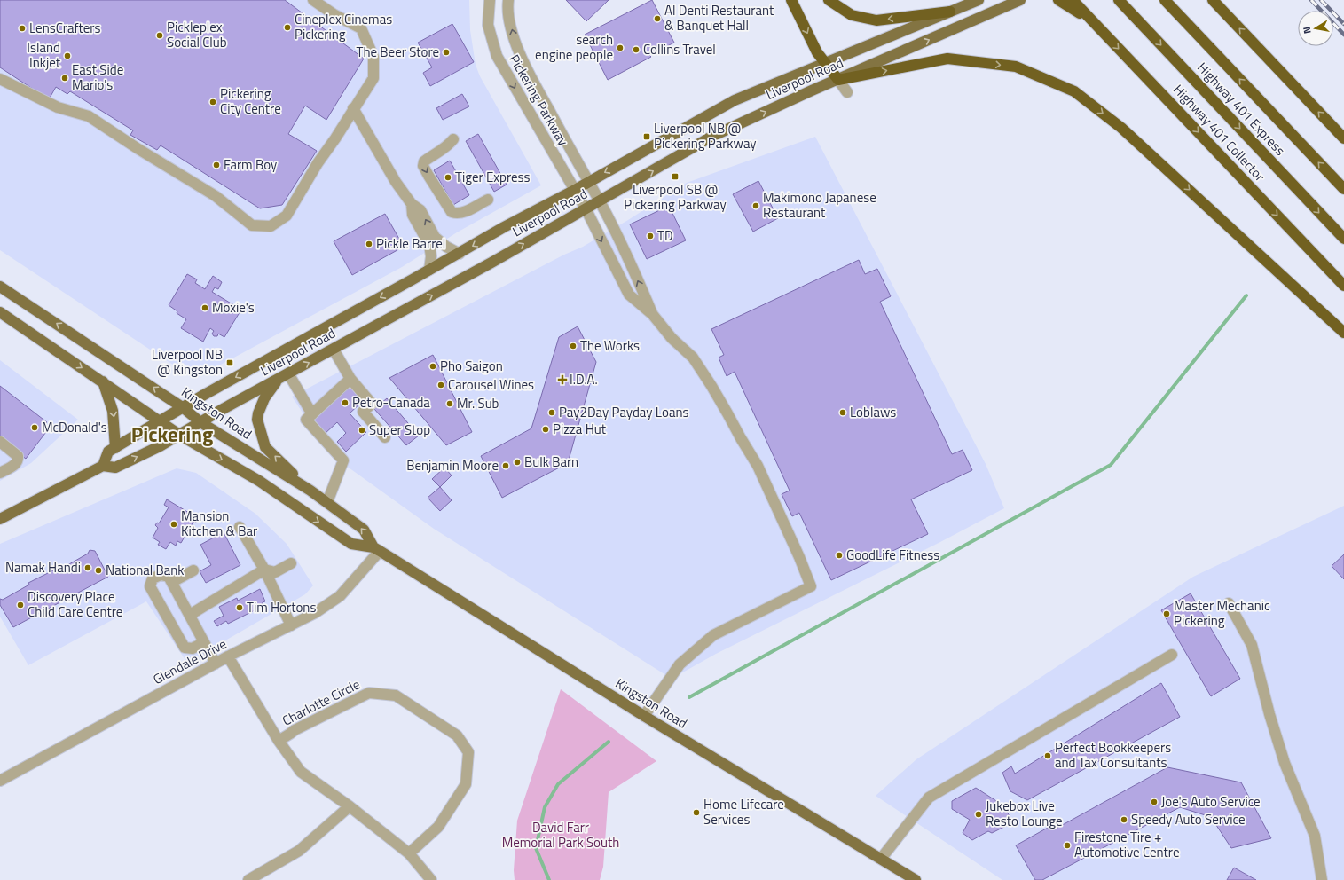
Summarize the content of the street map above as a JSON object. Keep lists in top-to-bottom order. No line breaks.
{"streets":{"highway":["Highway 401 Express","Highway 401 Collector"],"main road":["Liverpool Road","Kingston Road"],"street":["Pickering Parkway","Glendale Drive","Charlotte Circle"]},"crossings":[["Liverpool Road","Pickering Parkway"],["Liverpool Road","Kingston Road"],["Kingston Road","Glendale Drive"]],"one_way":["Highway 401 Collector"],"districts":["Pickering"],"parks":["David Farr Memorial Park South"],"places":{"other":["Al Denti Restaurant & Banquet Hall","Cineplex Cinemas Pickering","LensCrafters","Pickleplex Social Club","search engine people","Collins Travel","The Beer Store","Island Inkjet","East Side Mario's","Pickering City Centre","Farm Boy","Tiger Express","Makimono Japanese Restaurant","TD","Pickle Barrel","Moxie's","The Works","Pho Saigon","Carousel Wines","Petro-Canada","Mr. Sub","Pay2Day Payday Loans","Loblaws","McDonald's","Pizza Hut","Super Stop","Bulk Barn","Benjamin Moore","Mansion Kitchen & Bar","GoodLife Fitness","Namak Handi","National Bank","Discovery Place Child Care Centre","Tim Hortons","Master Mechanic Pickering","Perfect Bookkeepers and Tax Consultants","Joe's Auto Service","Home Lifecare Services","Jukebox Live Resto Lounge","Speedy Auto Service","Firestone Tire + Automotive Centre"],"transit":["Liverpool NB @ Pickering Parkway","Liverpool SB @ Pickering Parkway","Liverpool NB @ Kingston"],"health":["I.D.A."]},"north":"left"}
